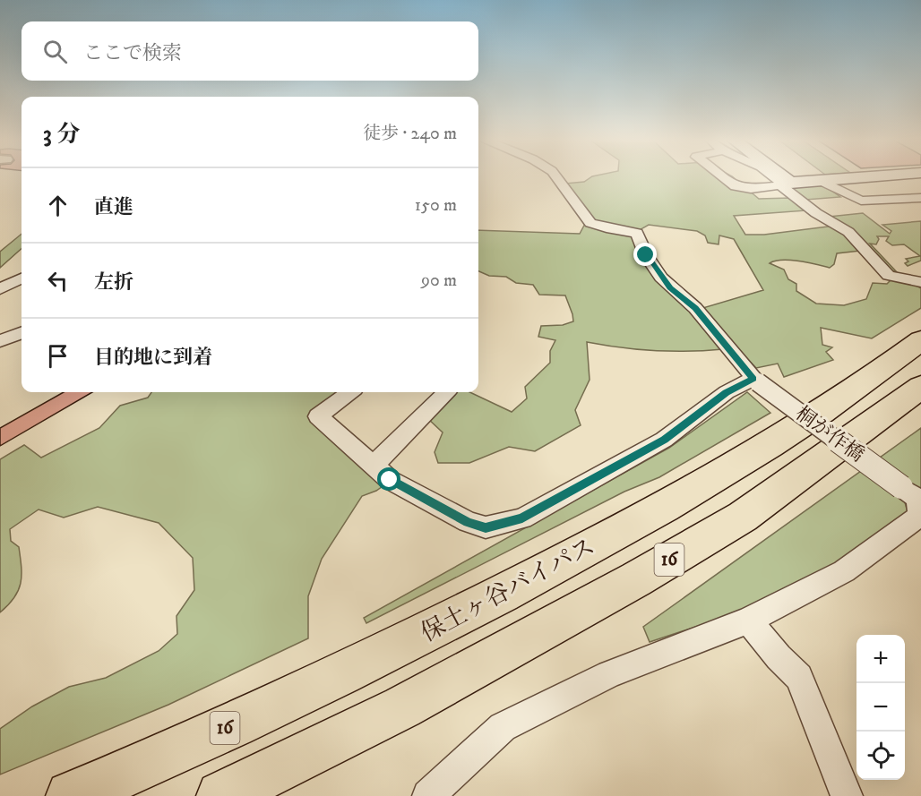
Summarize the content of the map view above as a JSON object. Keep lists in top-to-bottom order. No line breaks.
{"streets":{"highway":["16","保土ヶ谷バイパス"],"street":["桐が作橋"]},"page":{"search":"ここで検索","heading":["3 分","徒歩 · 240 m"],"list":[["直進","150 m"],["左折","90 m"],"目的地に到着"],"map_buttons":["+","−"]}}
